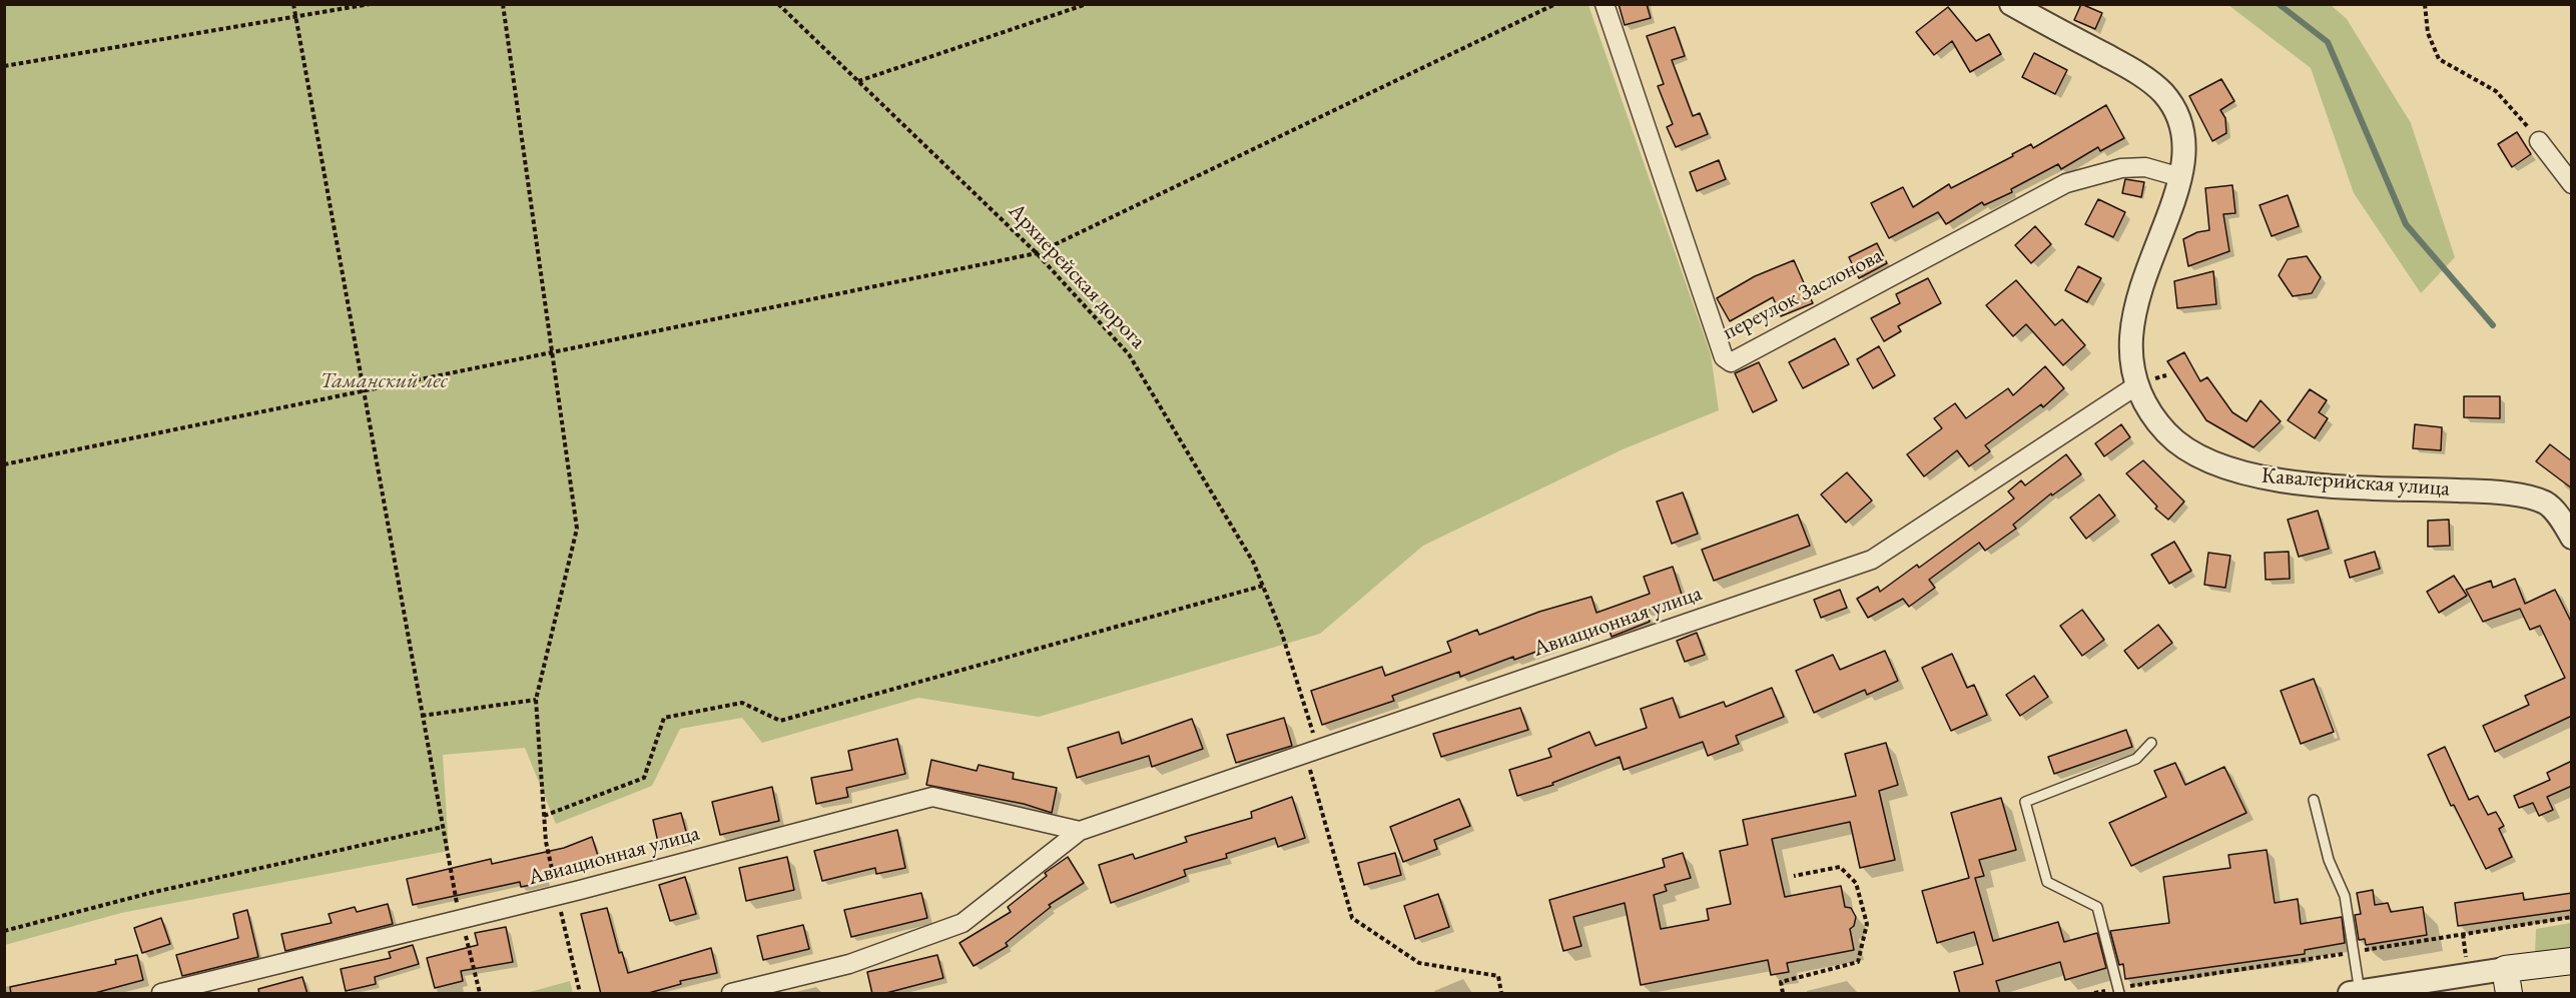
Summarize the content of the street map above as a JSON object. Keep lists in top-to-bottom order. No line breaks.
{"streets":{"street":["переулок Заслонова","Кавалерийская улица","Авиационная улица"],"path":["Архиерейская дорога"]},"crossings":[["Архиерейская дорога","Авиационная улица"],["переулок Заслонова","Кавалерийская улица"],["Кавалерийская улица","Авиационная улица"]],"parks":["Таманский лес"]}
